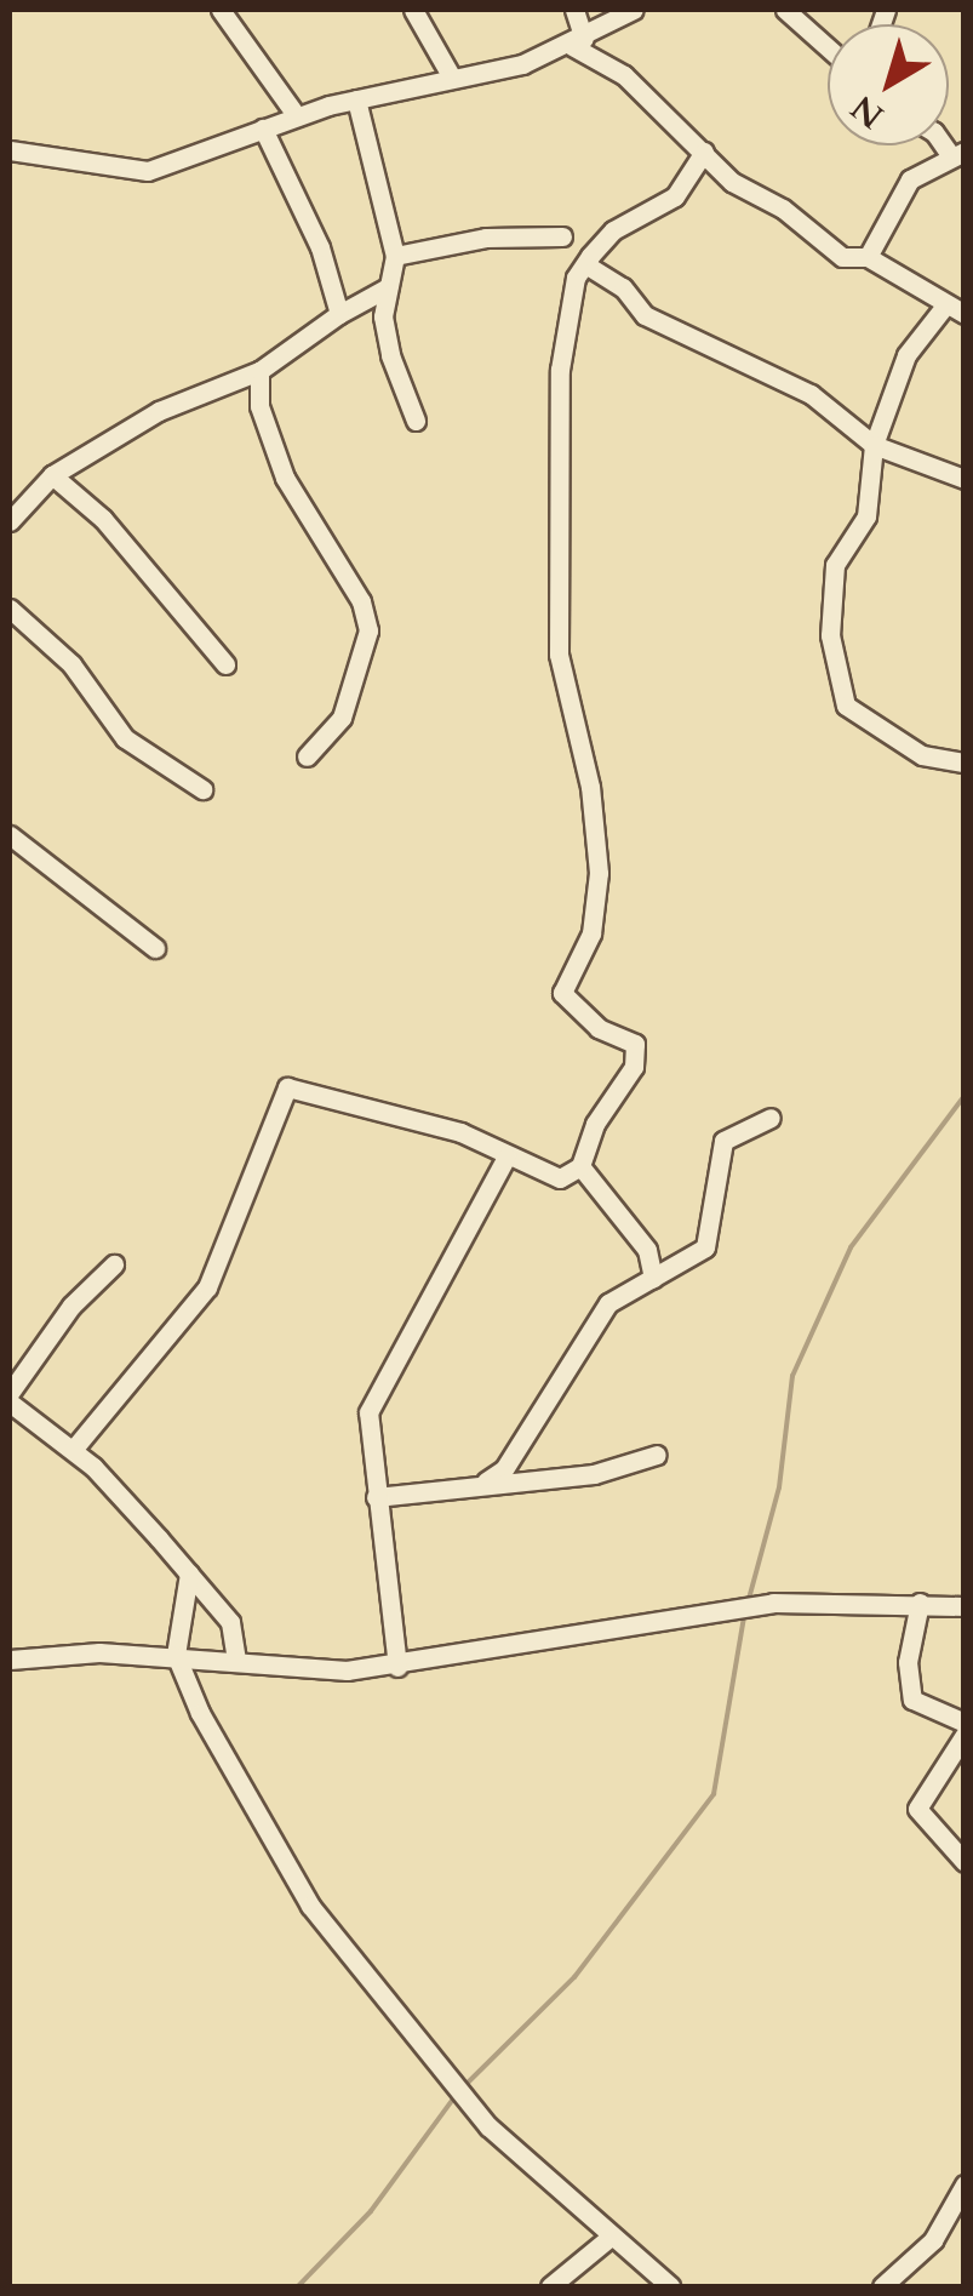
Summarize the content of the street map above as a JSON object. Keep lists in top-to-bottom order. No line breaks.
{"north":"bottom left"}
